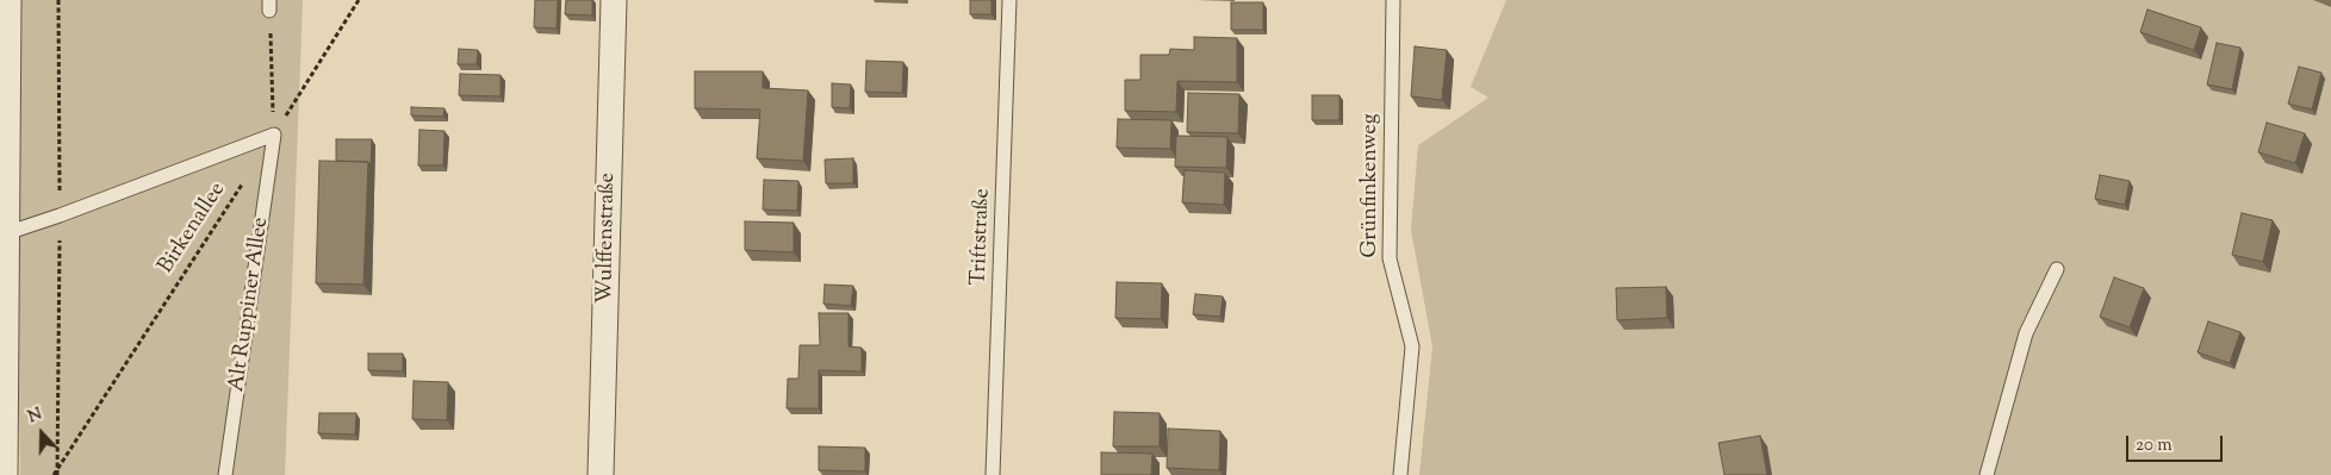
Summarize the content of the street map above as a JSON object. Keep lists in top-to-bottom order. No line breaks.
{"streets":{"street":["Wulffenstraße"],"lane":["Grünfinkenweg","Triftstraße","Alt Ruppiner Allee"],"path":["Birkenallee"]},"scale_bar":"20 m","north":"top"}
